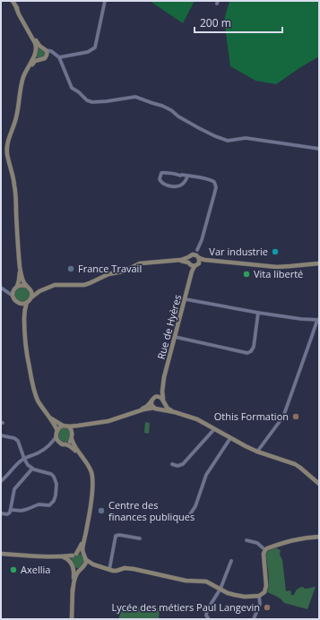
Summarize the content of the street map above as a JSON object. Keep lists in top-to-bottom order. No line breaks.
{"streets":{"street":["Rue de Hyères"]},"places":["Var industrie","France Travail","Vita liberté","Othis Formation","Centre des finances publiques","Axellia","Lycée des métiers Paul Langevin"],"scale_bar":"200 m"}
